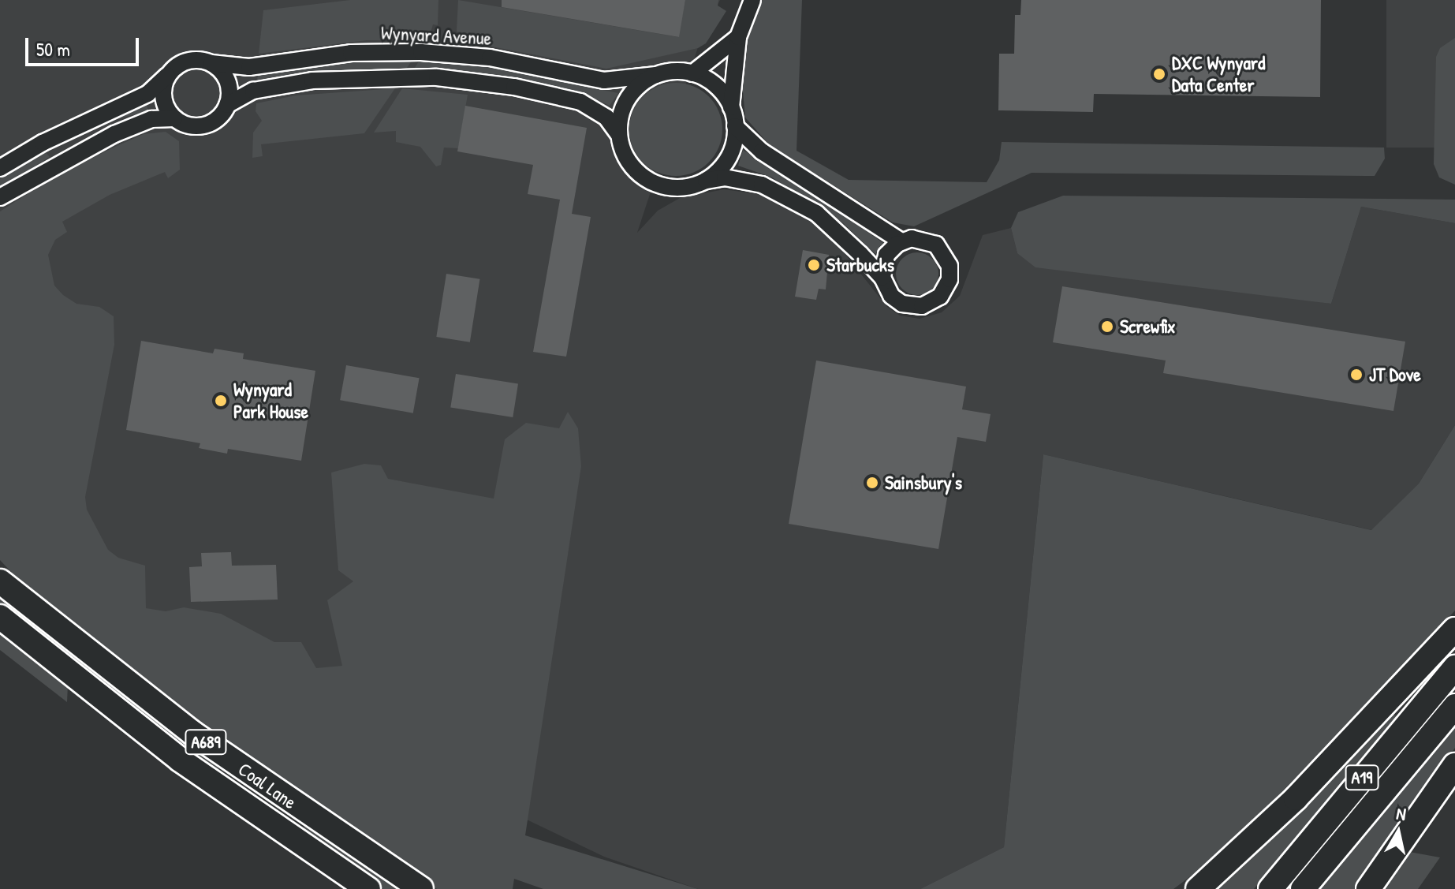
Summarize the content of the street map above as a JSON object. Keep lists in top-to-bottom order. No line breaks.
{"streets":{"highway":["A689","A19","Coal Lane"],"street":["Wynyard Avenue"]},"places":["DXC Wynyard Data Center","Starbucks","Screwfix","JT Dove","Wynyard Park House","Sainsbury's"],"scale_bar":"50 m","north":"top"}
